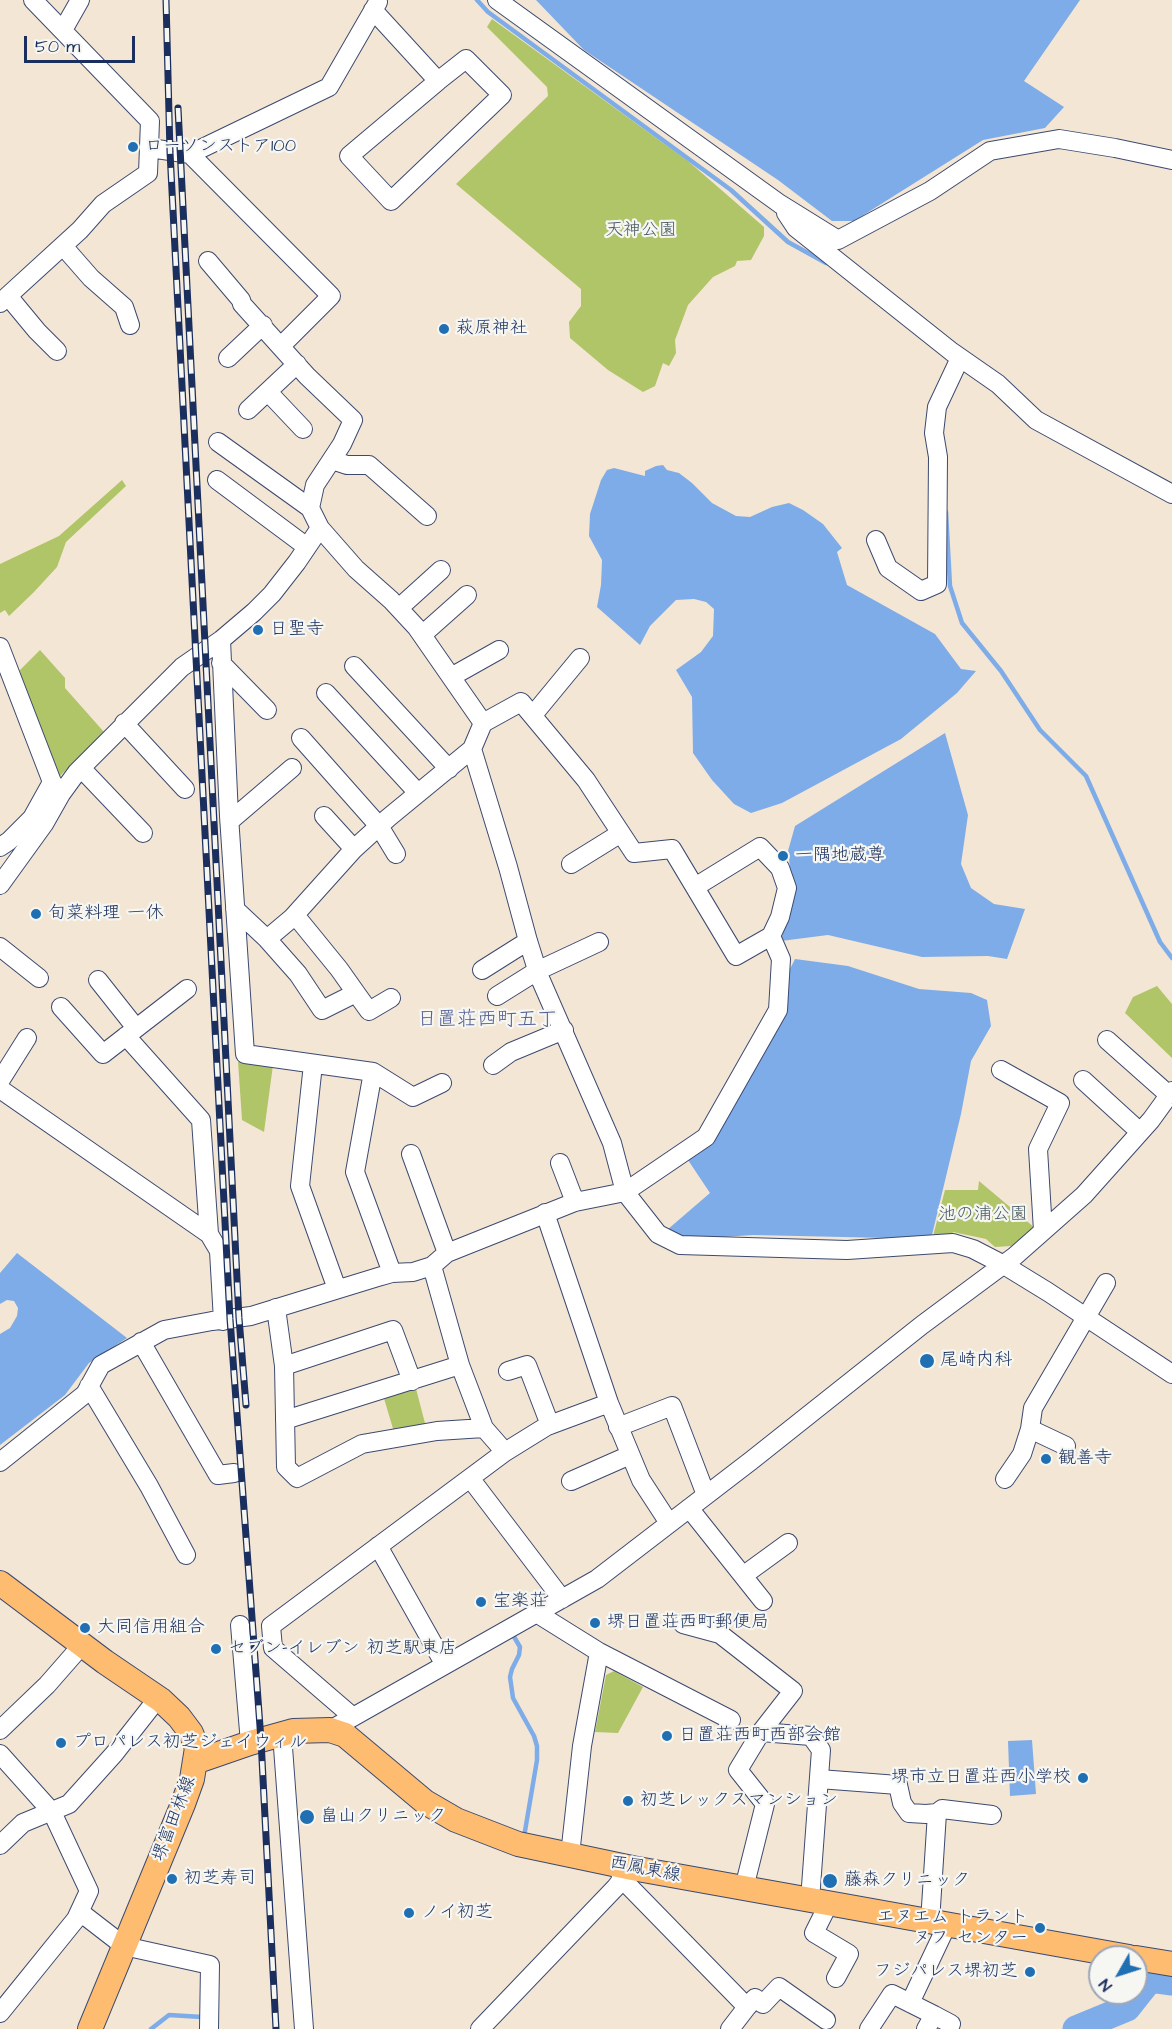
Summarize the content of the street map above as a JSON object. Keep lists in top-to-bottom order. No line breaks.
{"streets":{"main road":["堺富田林線","西鳳東線"]},"districts":["日置荘西町五丁"],"parks":["天神公園","池の浦公園"],"places":["ローソンストア100","萩原神社","日聖寺","一隅地蔵尊","旬菜料理 一休","尾崎内科","観善寺","宝楽荘","堺日置荘西町郵便局","大同信用組合","セブン-イレブン 初芝駅東店","日置荘西町西部会館","プロパレス初芝ジェイウィル","堺市立日置荘西小学校","初芝レックスマンション","畠山クリニック","初芝寿司","藤森クリニック","ノイ初芝","エヌエム トラント ヌフ センター","フジパレス堺初芝"],"scale_bar":"50 m","north":"bottom left"}
